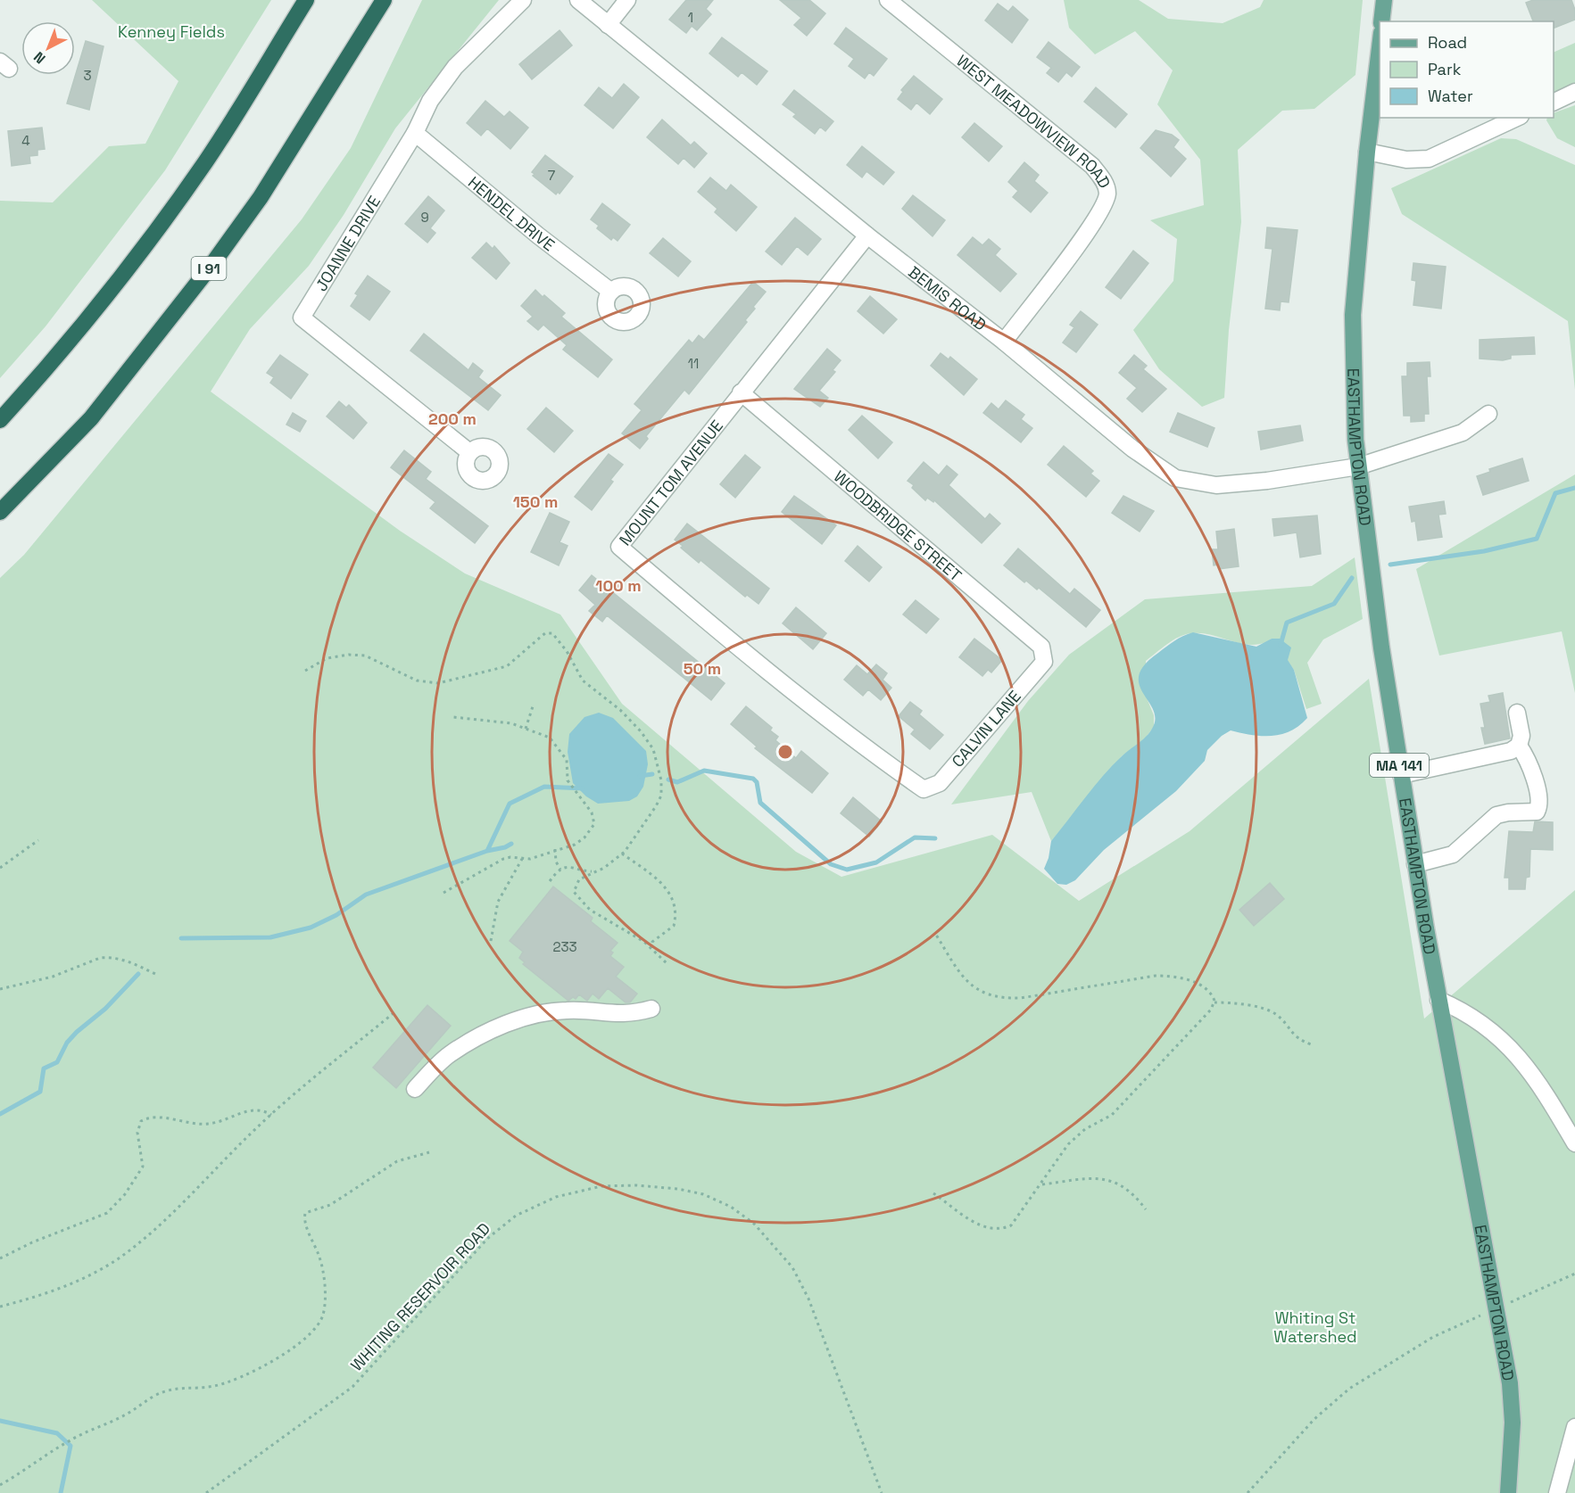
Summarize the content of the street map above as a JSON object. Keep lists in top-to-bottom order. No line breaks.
{"streets":{"highway":["I 91"],"main road":["EASTHAMPTON ROAD","MA 141"],"street":["WEST MEADOWVIEW ROAD","HENDEL DRIVE","JOANNE DRIVE","BEMIS ROAD","MOUNT TOM AVENUE","WOODBRIDGE STREET","CALVIN LANE"],"path":["WHITING RESERVOIR ROAD"]},"crossings":[["WEST MEADOWVIEW ROAD","BEMIS ROAD"],["HENDEL DRIVE","JOANNE DRIVE"],["BEMIS ROAD","EASTHAMPTON ROAD"],["BEMIS ROAD","MOUNT TOM AVENUE"],["MOUNT TOM AVENUE","WOODBRIDGE STREET"],["MOUNT TOM AVENUE","CALVIN LANE"],["WOODBRIDGE STREET","CALVIN LANE"]],"parks":["Kenney Fields","Whiting St Watershed"],"house_numbers":["1","3","4","7","9","11","233"],"legend":["Road","Park","Water"],"north":"bottom left","rings":["200 m","150 m","100 m","50 m"]}
